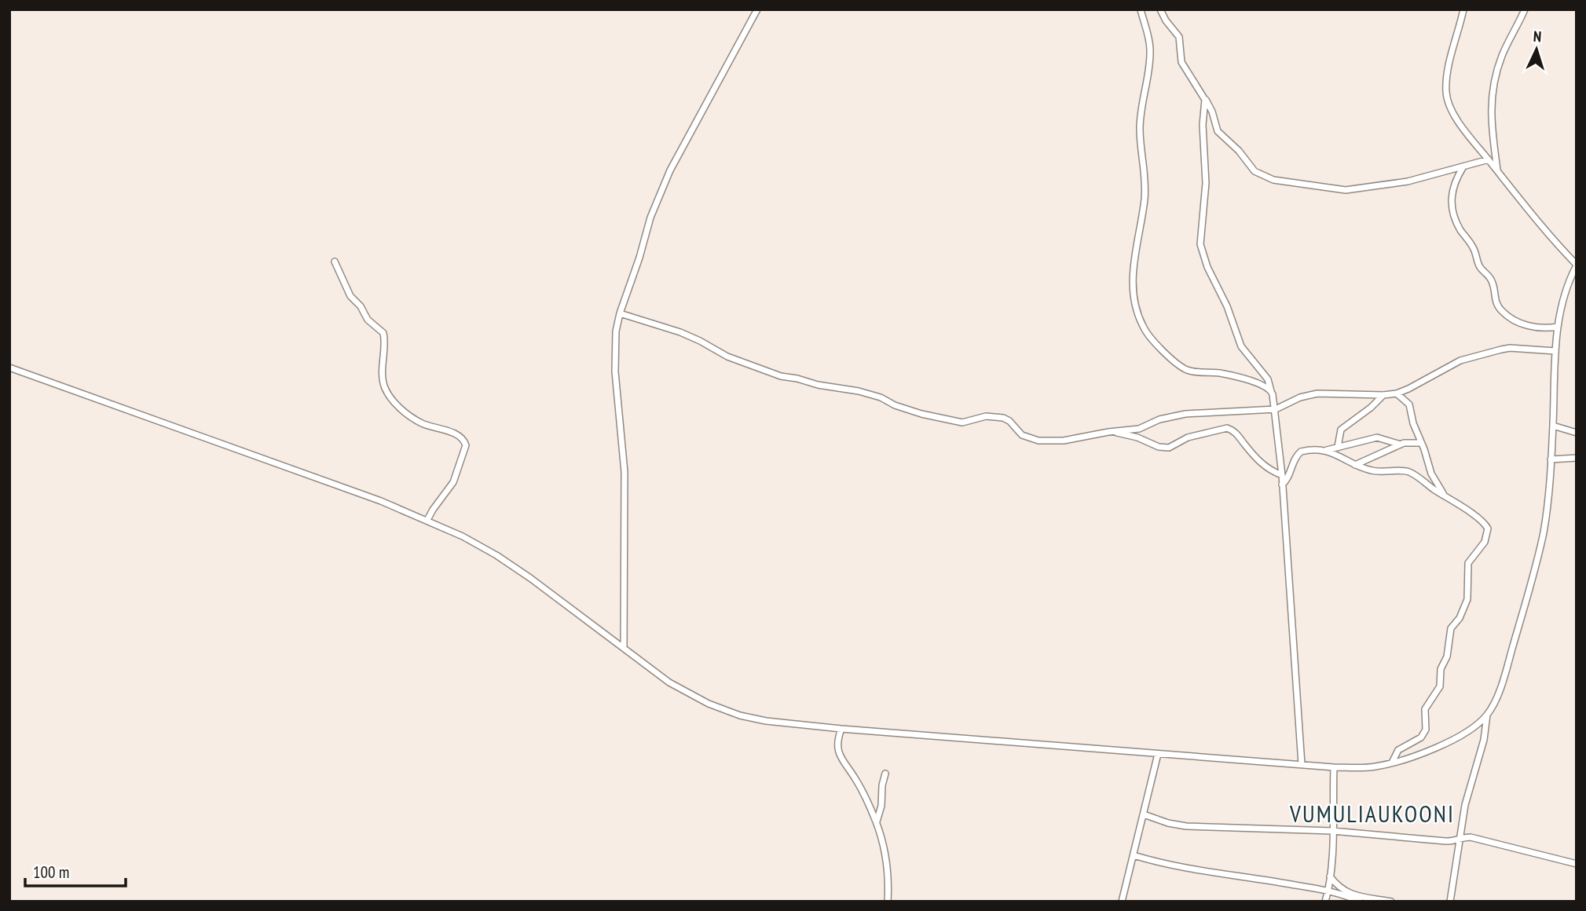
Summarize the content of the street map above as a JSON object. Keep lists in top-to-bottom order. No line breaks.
{"districts":["VUMULIAUKOONI"],"scale_bar":"100 m","north":"top"}
